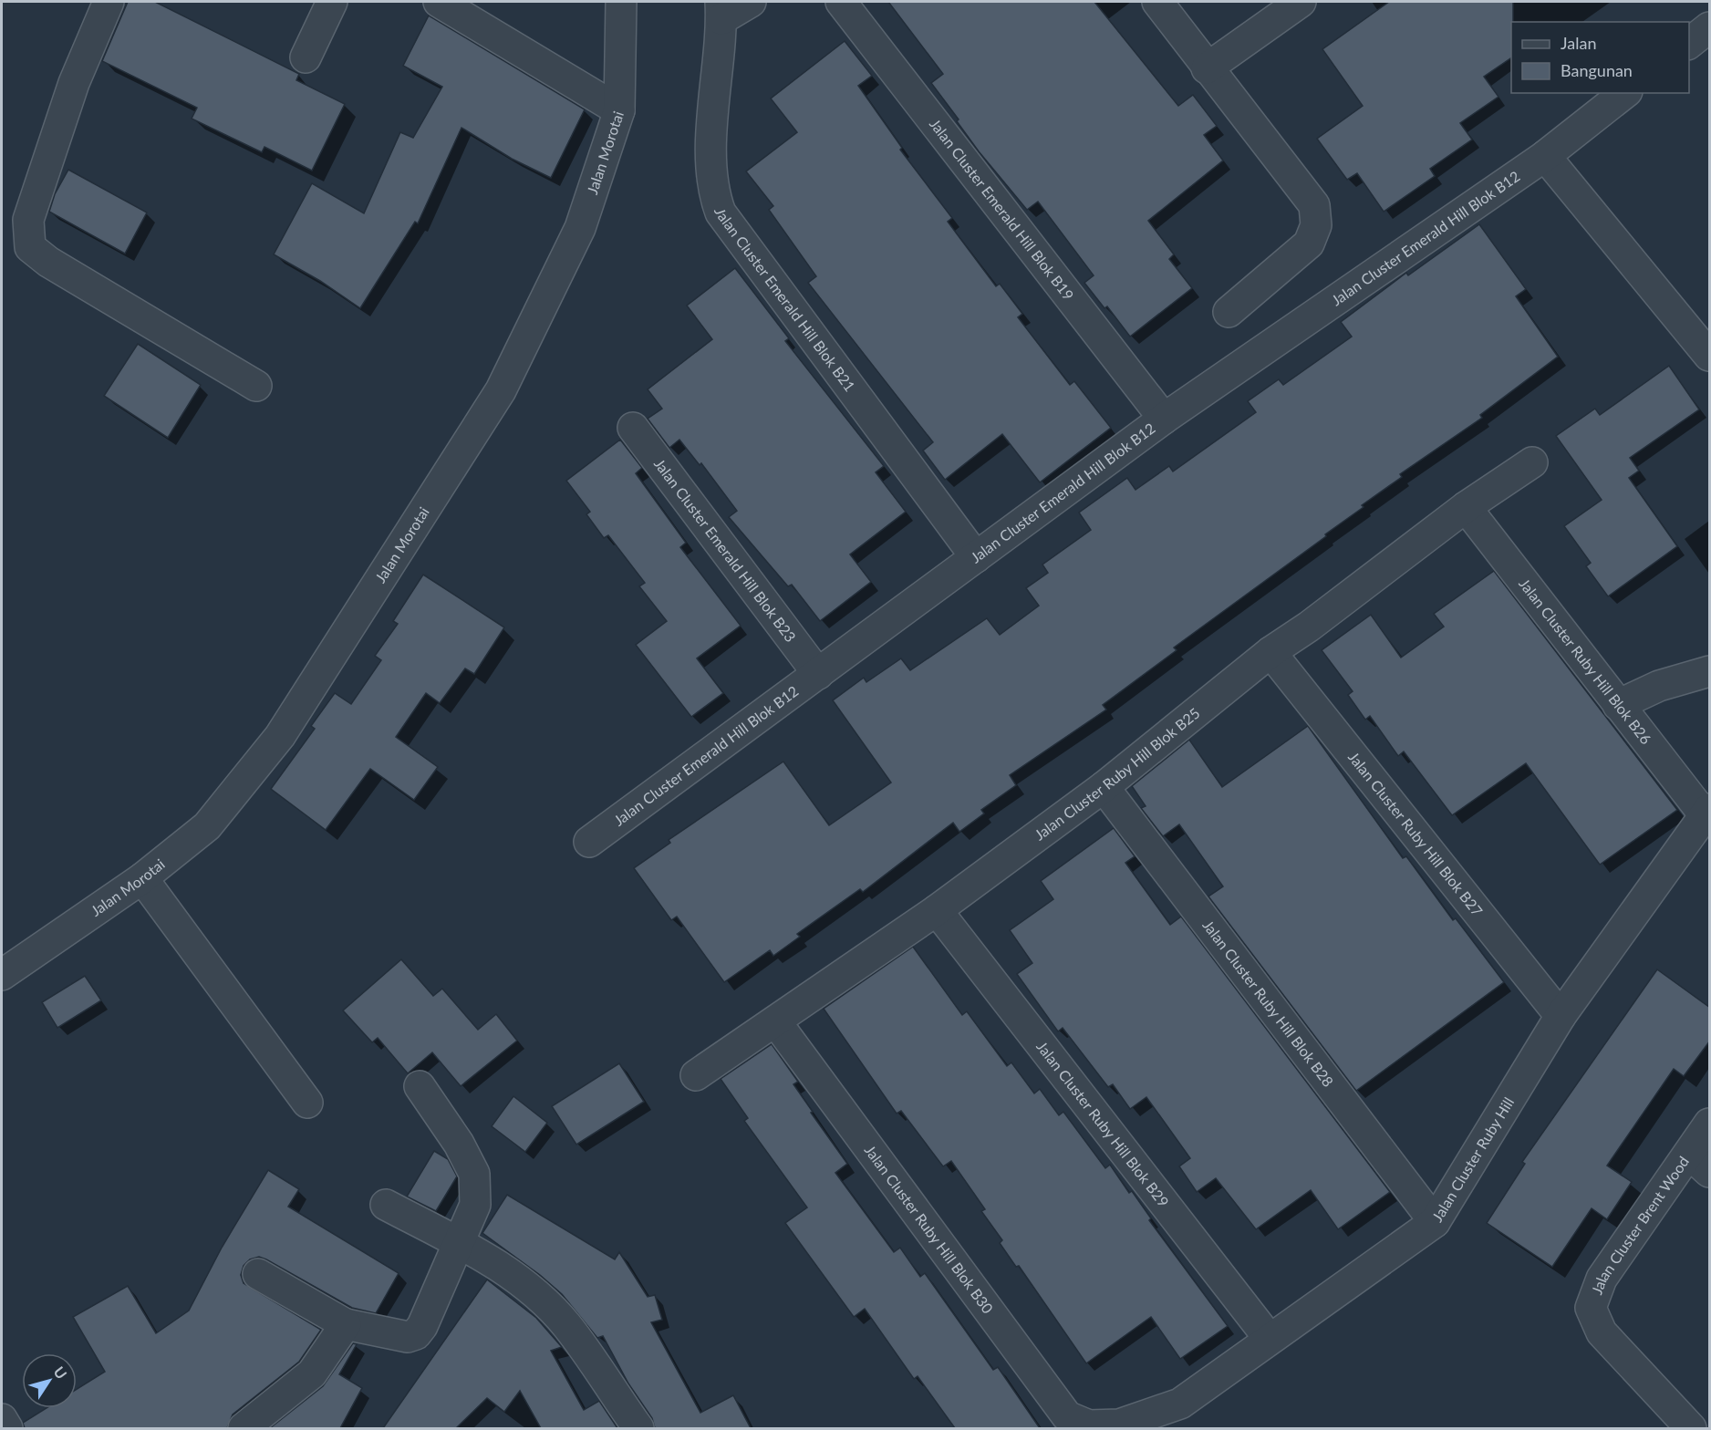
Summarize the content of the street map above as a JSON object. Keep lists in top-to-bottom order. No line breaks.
{"streets":{"street":["Jalan Morotai","Jalan Cluster Emerald Hill Blok B19","Jalan Cluster Emerald Hill Blok B12","Jalan Cluster Emerald Hill Blok B21","Jalan Cluster Emerald Hill Blok B23","Jalan Cluster Ruby Hill Blok B26","Jalan Cluster Ruby Hill Blok B25","Jalan Cluster Ruby Hill Blok B27","Jalan Cluster Ruby Hill Blok B28","Jalan Cluster Ruby Hill Blok B29","Jalan Cluster Ruby Hill","Jalan Cluster Brent Wood","Jalan Cluster Ruby Hill Blok B30"]},"crossings":[["Jalan Cluster Emerald Hill Blok B19","Jalan Cluster Emerald Hill Blok B12"],["Jalan Cluster Emerald Hill Blok B12","Jalan Cluster Emerald Hill Blok B21"],["Jalan Cluster Emerald Hill Blok B12","Jalan Cluster Emerald Hill Blok B23"],["Jalan Cluster Ruby Hill Blok B26","Jalan Cluster Ruby Hill Blok B25"],["Jalan Cluster Ruby Hill Blok B26","Jalan Cluster Ruby Hill"],["Jalan Cluster Ruby Hill Blok B25","Jalan Cluster Ruby Hill Blok B27"],["Jalan Cluster Ruby Hill Blok B25","Jalan Cluster Ruby Hill Blok B28"],["Jalan Cluster Ruby Hill Blok B25","Jalan Cluster Ruby Hill Blok B29"],["Jalan Cluster Ruby Hill Blok B25","Jalan Cluster Ruby Hill Blok B30"],["Jalan Cluster Ruby Hill Blok B27","Jalan Cluster Ruby Hill"],["Jalan Cluster Ruby Hill Blok B28","Jalan Cluster Ruby Hill"],["Jalan Cluster Ruby Hill Blok B29","Jalan Cluster Ruby Hill"],["Jalan Cluster Ruby Hill","Jalan Cluster Ruby Hill Blok B30"]],"legend":["Jalan","Bangunan"],"north":"top right"}
